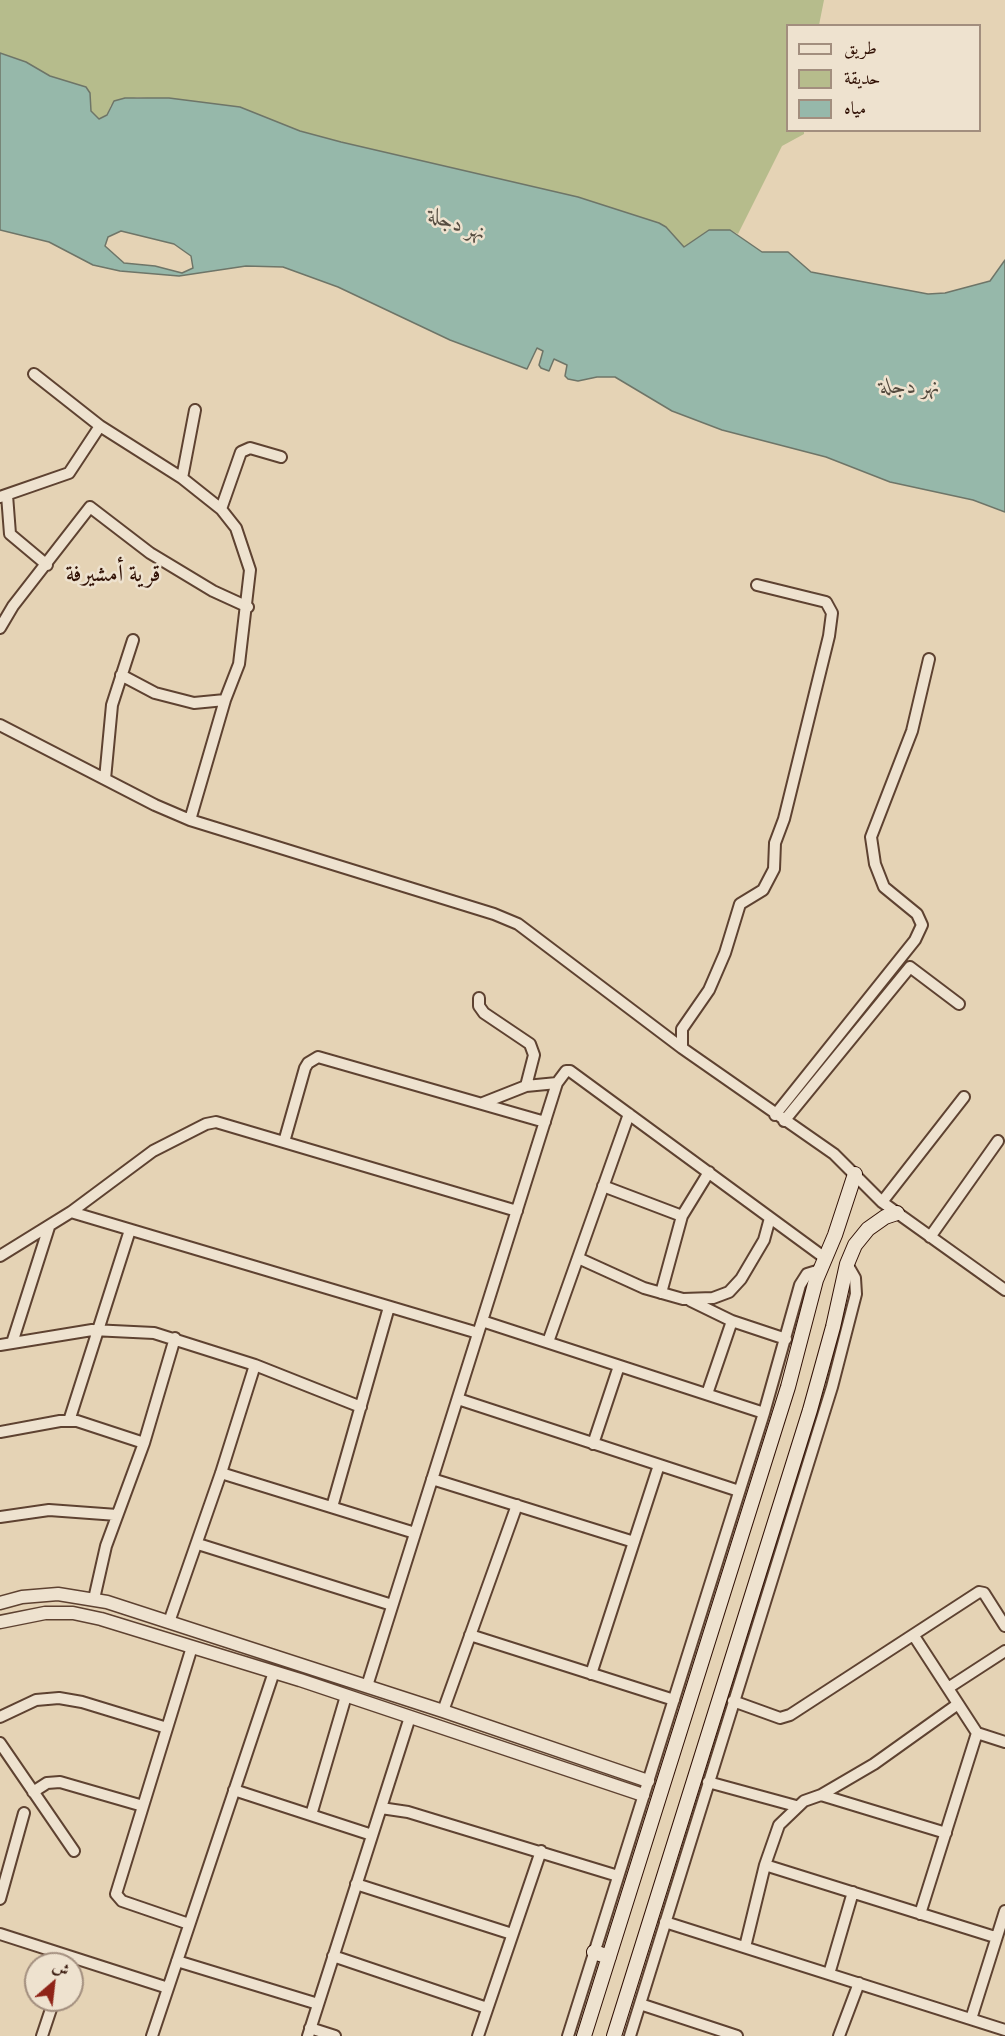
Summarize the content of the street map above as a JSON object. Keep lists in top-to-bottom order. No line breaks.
{"districts":["قرية أمشيرفة"],"water":["نهر دجلة"],"legend":["طريق","حديقة","مياه"],"north":"top right"}
